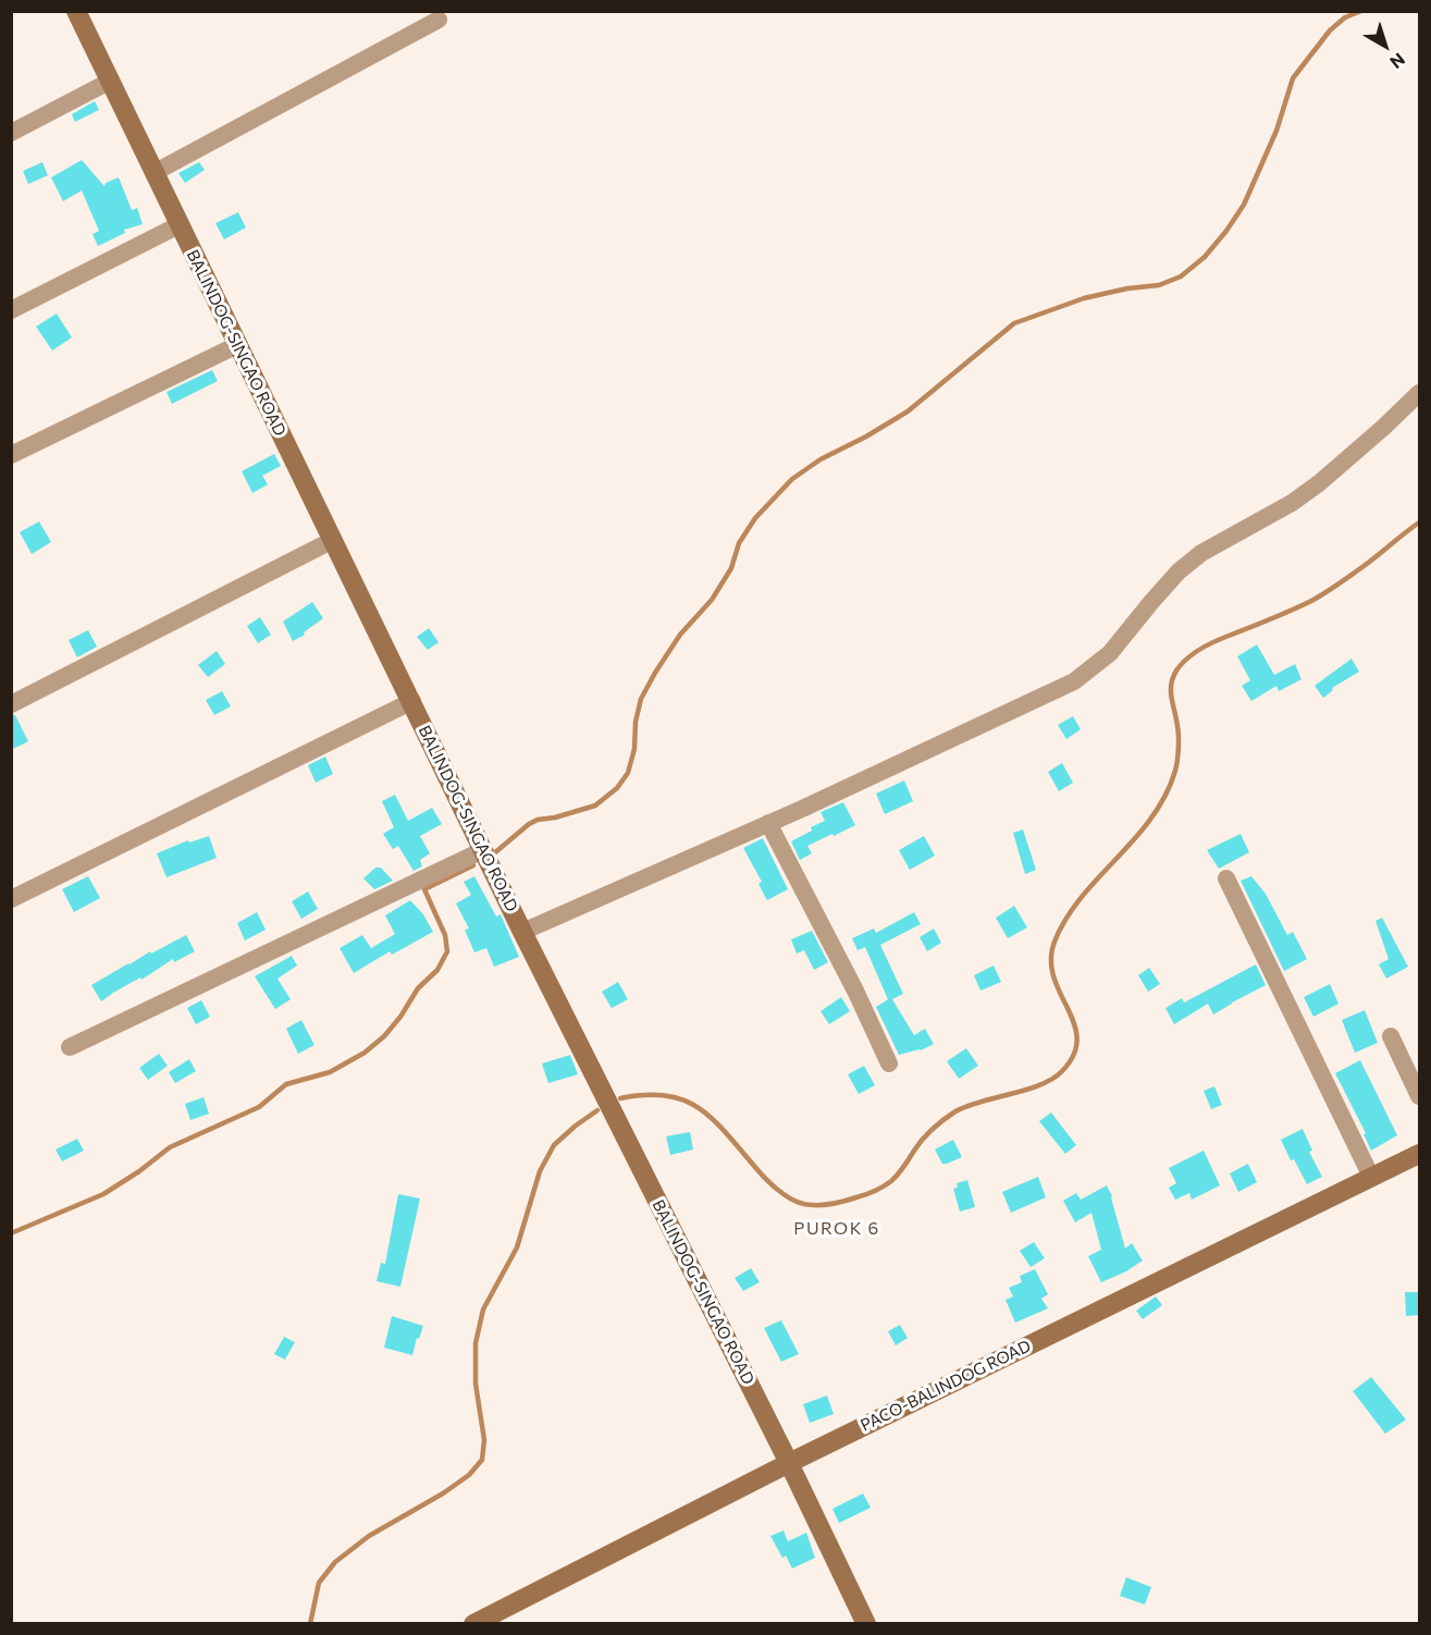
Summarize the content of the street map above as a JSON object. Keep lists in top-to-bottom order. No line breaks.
{"streets":{"street":["BALINDOG-SINGAO ROAD","PACO-BALINDOG ROAD"]},"crossings":[["BALINDOG-SINGAO ROAD","PACO-BALINDOG ROAD"]],"districts":["PUROK 6"],"north":"bottom right"}
